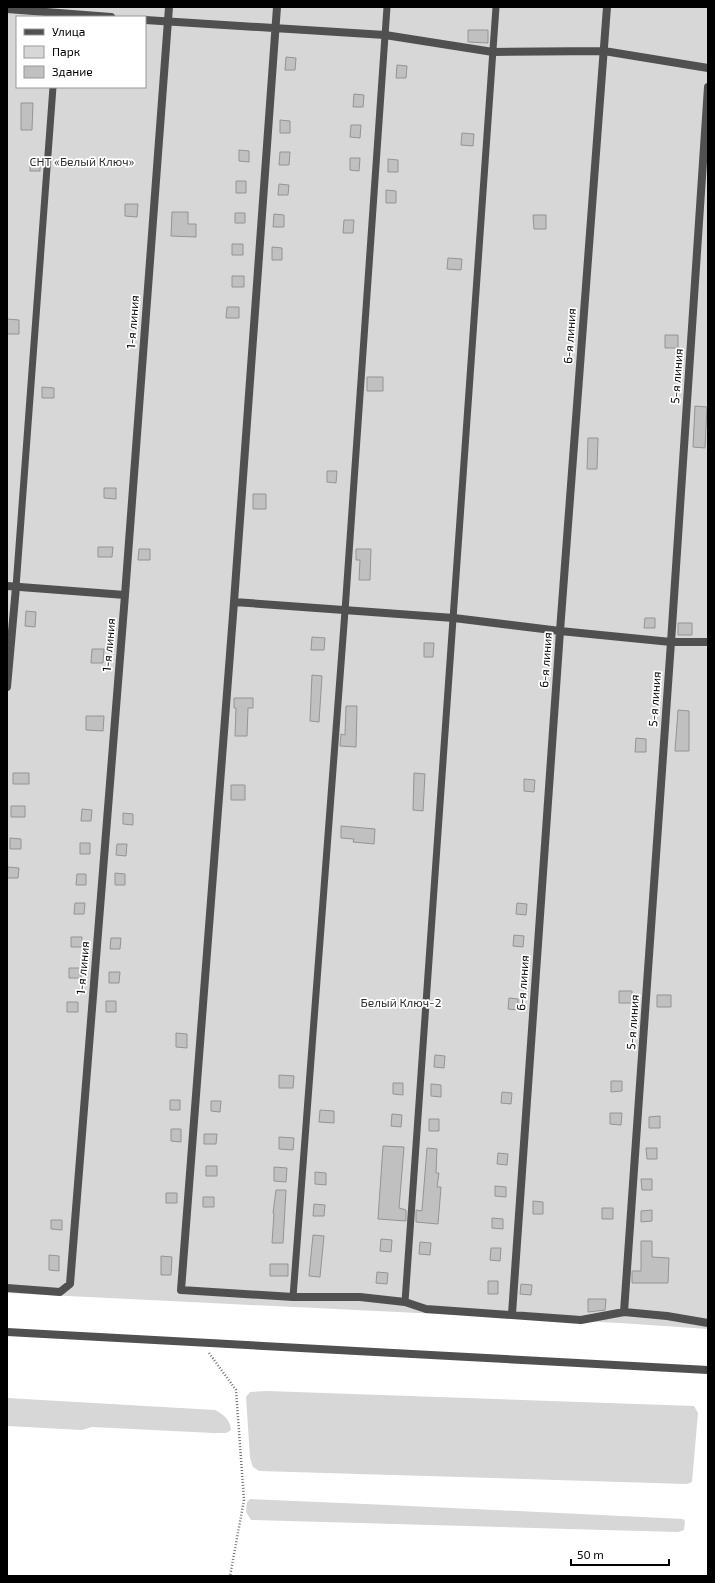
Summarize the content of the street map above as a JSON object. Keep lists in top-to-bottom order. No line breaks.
{"streets":{"street":["1-я линия","6-я линия","5-я линия"]},"parks":["СНТ «Белый Ключ»","Белый Ключ-2"],"legend":["Улица","Парк","Здание"],"scale_bar":"50 m"}
